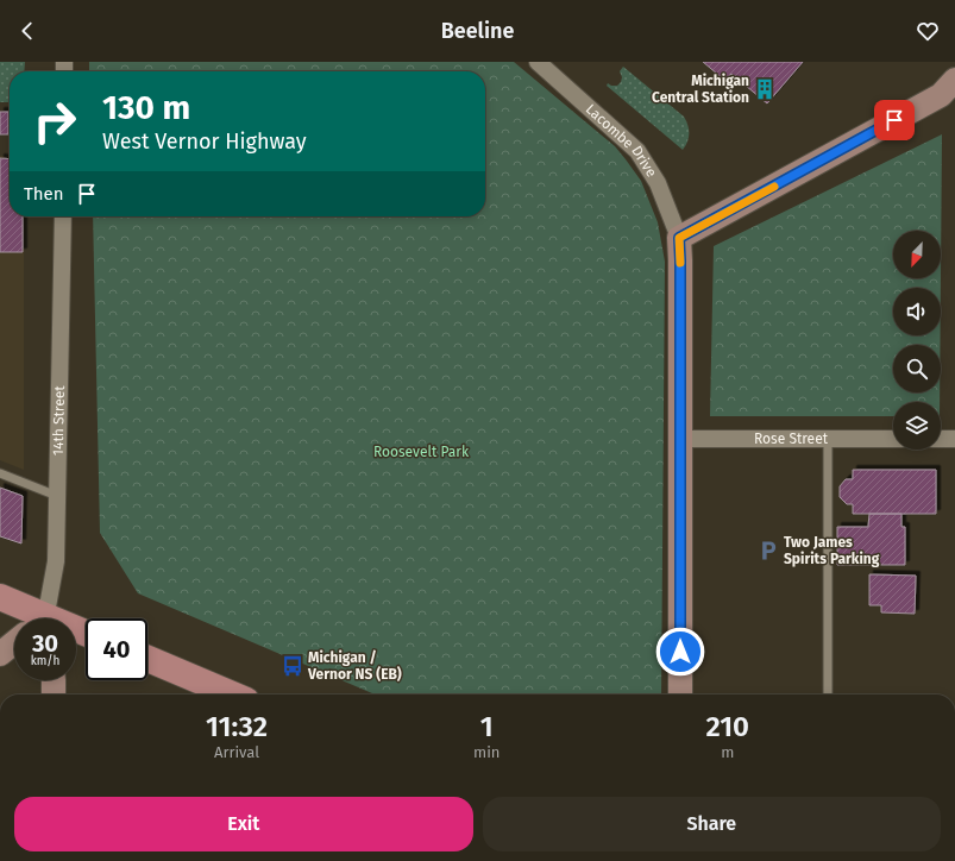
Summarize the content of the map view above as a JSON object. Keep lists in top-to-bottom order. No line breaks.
{"streets":{"street":["Lacombe Drive","14th Street","Rose Street"]},"parks":["Roosevelt Park"],"places":{"building":["Michigan Central Station"],"parking":["Two James Spirits Parking"],"bus stop":["Michigan / Vernor NS (EB)"]},"north":"bottom left","page":{"header":"Beeline","turn":["130 m","West Vernor Highway"],"then":"Then","speed":"30 km/h","limit":"40","eta":["11:32","Arrival","1","min","210","m"],"buttons":["Exit","Share"]}}
